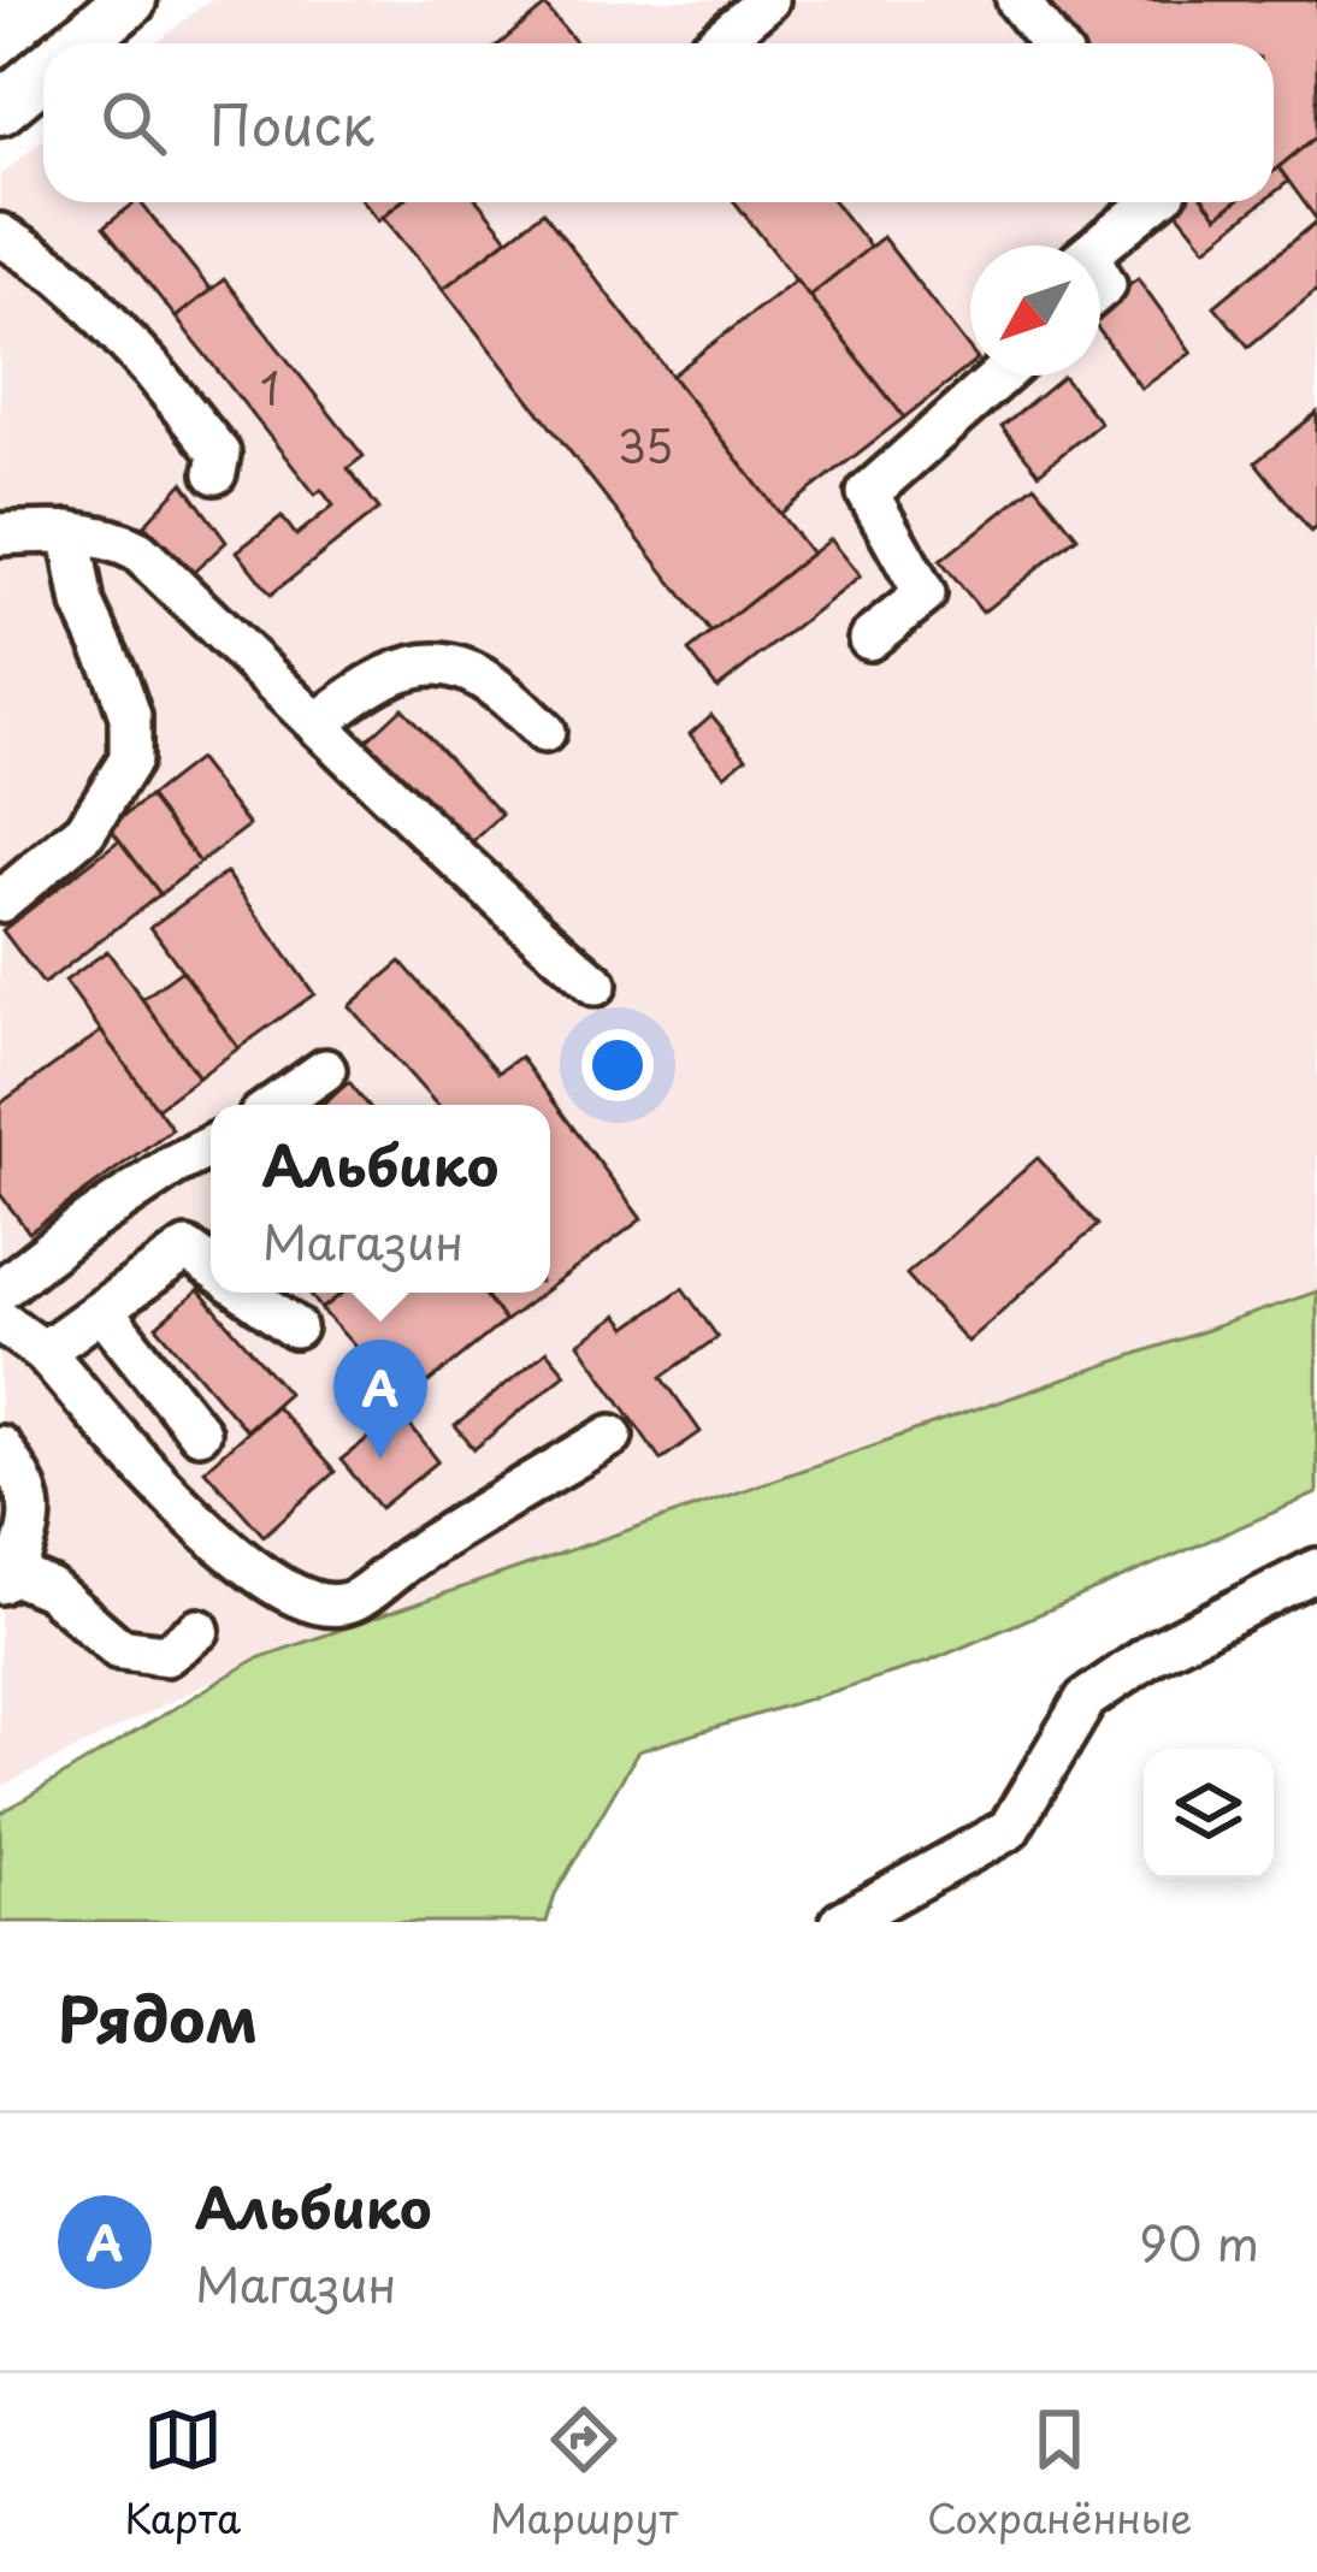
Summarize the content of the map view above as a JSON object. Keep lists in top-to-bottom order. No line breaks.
{"house_numbers":["1","35"],"north":"bottom left","page":{"search":"Поиск","popup":["Альбико","Магазин"],"pins":"A","heading":"Рядом","list":[{"mark":"A","name":"Альбико","note":"Магазин","value":"90 m"}],"nav":["Карта","Маршрут","Сохранённые"]}}
